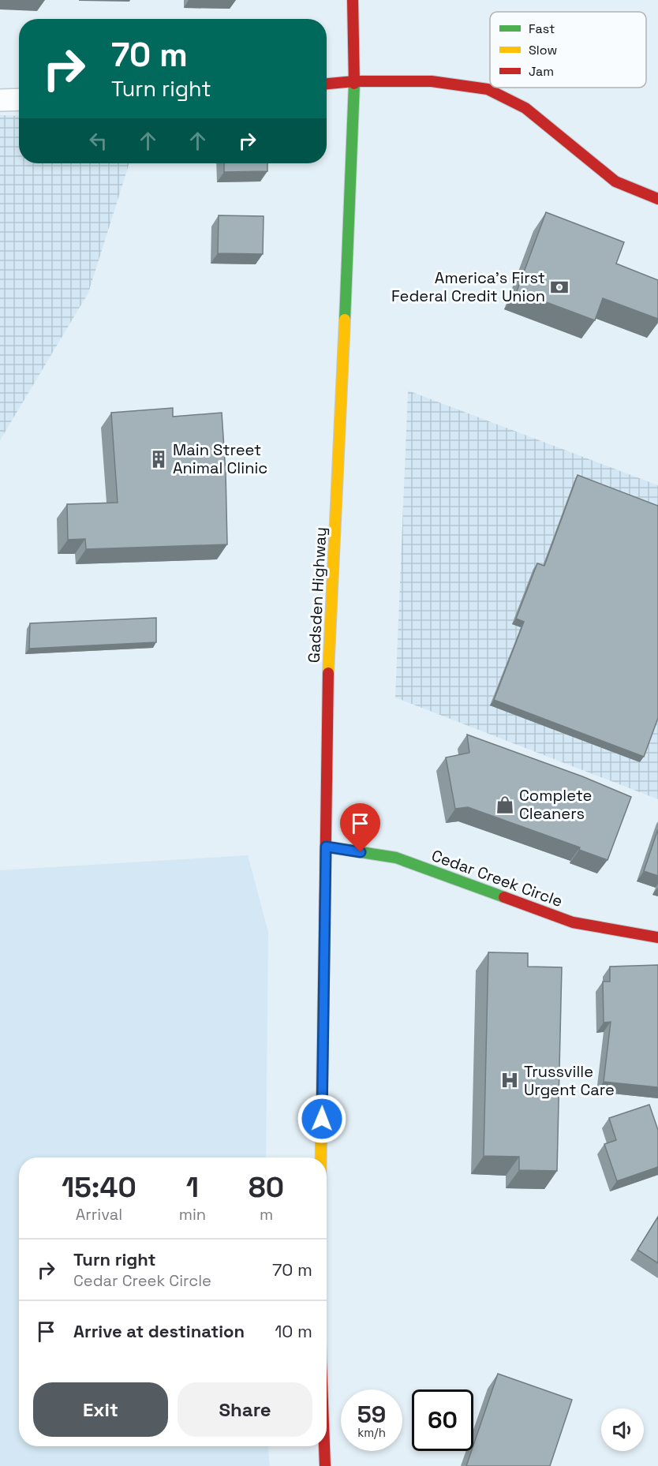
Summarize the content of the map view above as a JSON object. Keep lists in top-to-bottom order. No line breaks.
{"streets":{"main road":["Gadsden Highway","Cedar Creek Circle"]},"crossings":[["Gadsden Highway","Cedar Creek Circle"]],"places":{"bank":["America's First Federal Credit Union"],"building":["Main Street Animal Clinic"],"shop":["Complete Cleaners"],"hospital":["Trussville Urgent Care"]},"legend":["Fast","Slow","Jam"],"page":{"turn":["70 m","Turn right"],"eta":["15:40","Arrival","1","min","80","m"],"list":[{"name":"Turn right","note":"Cedar Creek Circle","value":"70 m"},{"name":"Arrive at destination","value":"10 m"}],"buttons":["Exit","Share"],"speed":"59 km/h","limit":"60"}}
